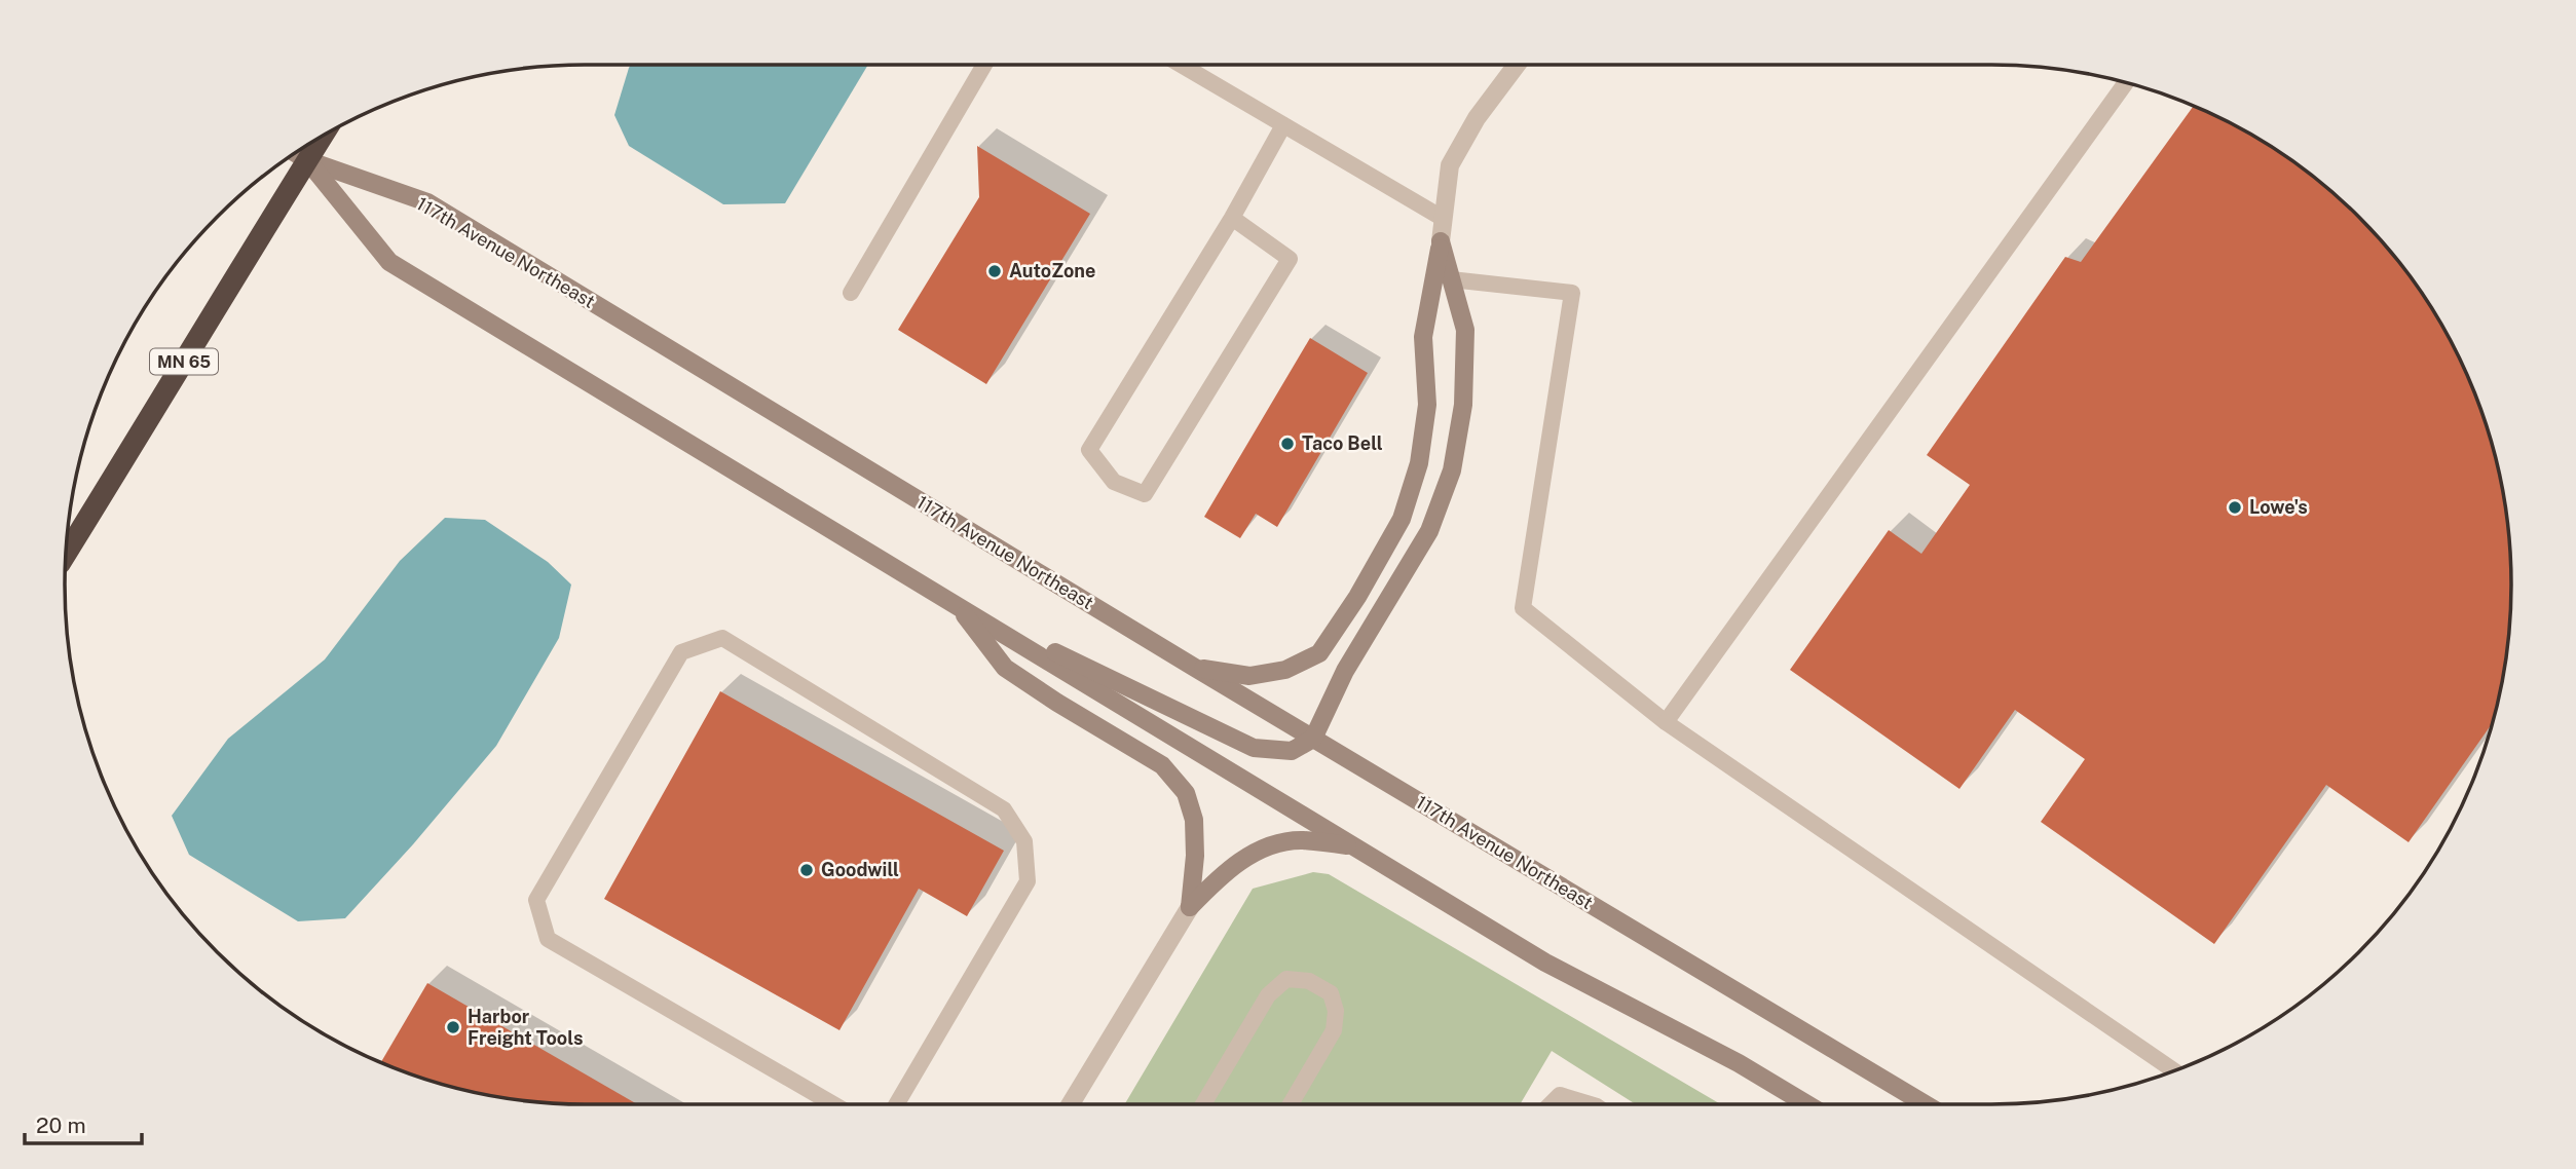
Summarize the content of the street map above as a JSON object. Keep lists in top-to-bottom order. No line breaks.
{"streets":{"highway":["MN 65"],"street":["117th Avenue Northeast"]},"crossings":[["117th Avenue Northeast","MN 65"]],"places":["AutoZone","Taco Bell","Lowe's","Goodwill","Harbor Freight Tools"],"scale_bar":"20 m"}
